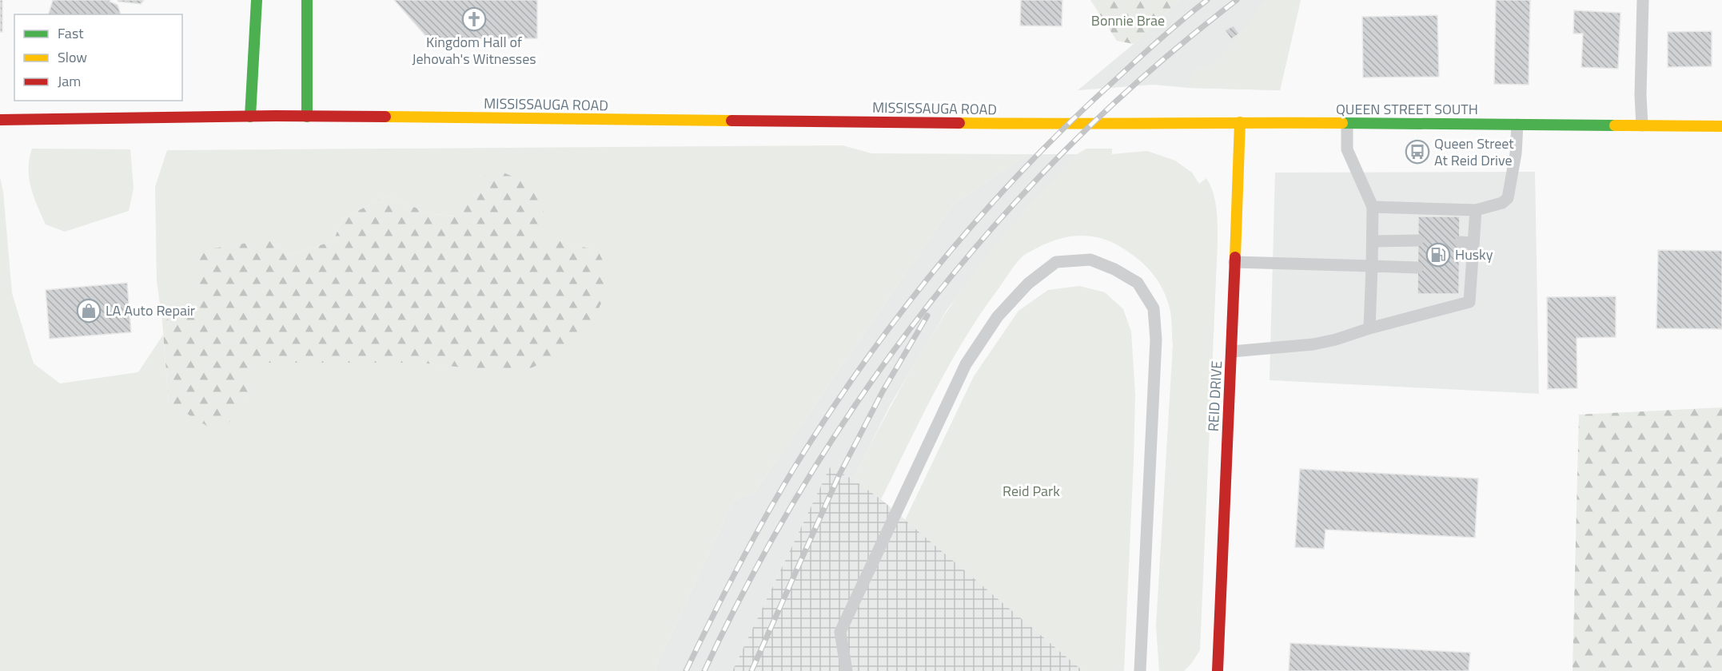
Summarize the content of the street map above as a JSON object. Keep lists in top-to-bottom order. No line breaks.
{"streets":{"main road":["MISSISSAUGA ROAD","QUEEN STREET SOUTH","REID DRIVE"]},"crossings":[["MISSISSAUGA ROAD","QUEEN STREET SOUTH"],["QUEEN STREET SOUTH","REID DRIVE"]],"parks":["Bonnie Brae","Reid Park"],"places":{"church":["Kingdom Hall of Jehovah's Witnesses"],"bus stop":["Queen Street At Reid Drive"],"fuel station":["Husky"],"shop":["LA Auto Repair"]},"legend":["Fast","Slow","Jam"]}
